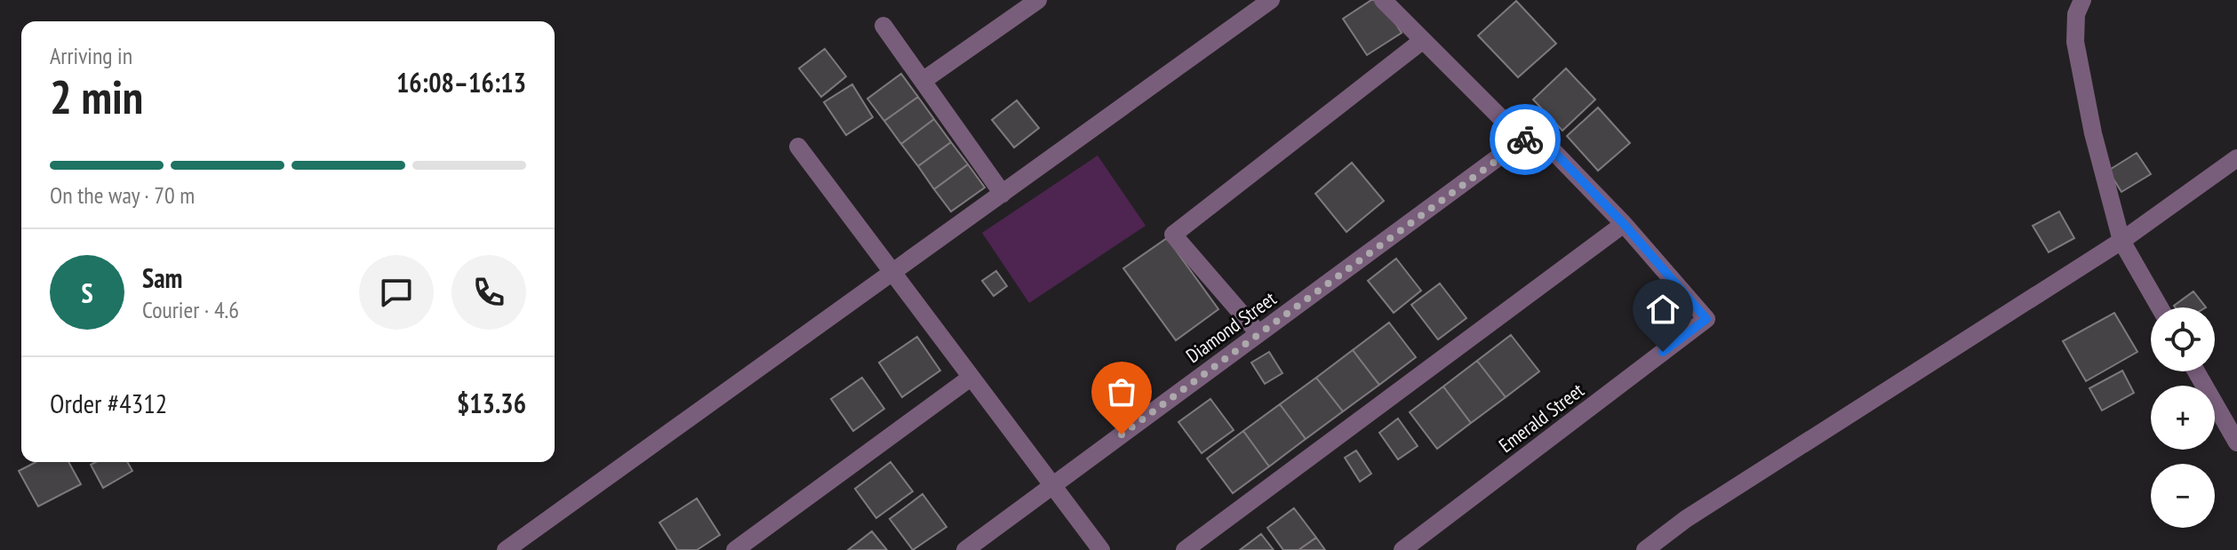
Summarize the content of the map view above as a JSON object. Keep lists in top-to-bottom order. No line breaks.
{"streets":{"street":["Diamond Street","Emerald Street"]},"page":{"heading":["2 min","Arriving in","16:08–16:13"],"panel":["Sam","Courier · 4.6","Order #4312","$13.36"],"bar":"On the way · 70 m","round":"S","map_buttons":["+","−"]}}
